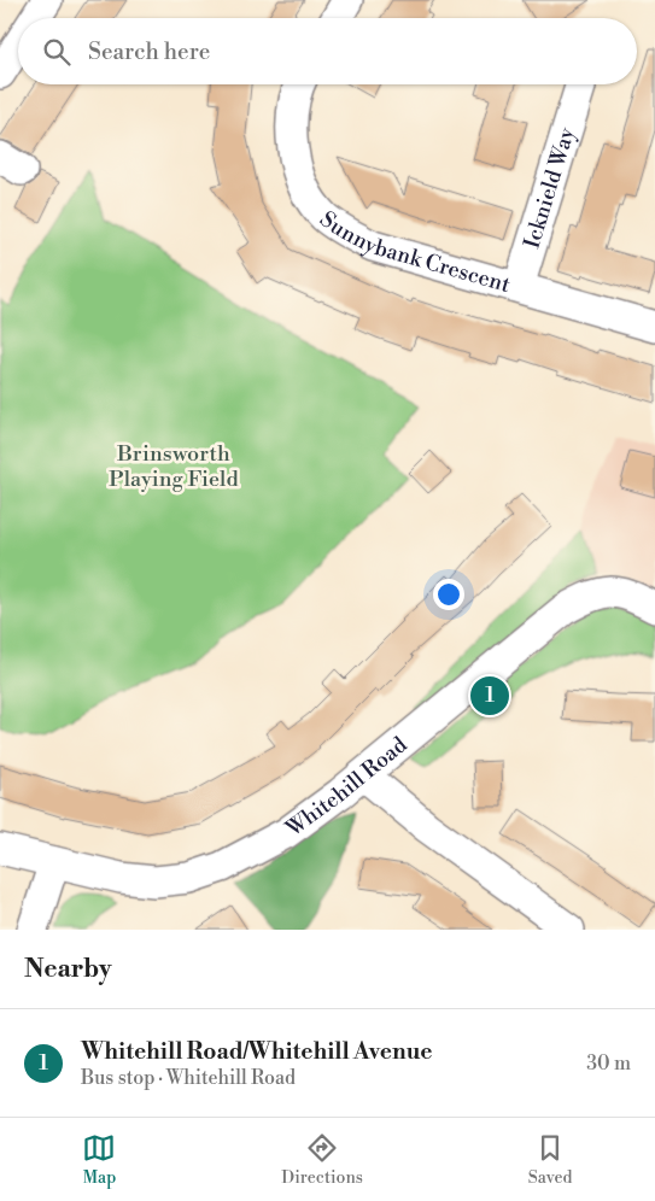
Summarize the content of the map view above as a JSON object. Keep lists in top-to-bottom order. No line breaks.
{"streets":{"street":["Icknield Way","Sunnybank Crescent","Whitehill Road"]},"crossings":[["Icknield Way","Sunnybank Crescent"]],"parks":["Brinsworth Playing Field"],"page":{"search":"Search here","pins":"1","heading":"Nearby","list":[{"mark":"1","name":"Whitehill Road/Whitehill Avenue","note":"Bus stop · Whitehill Road","value":"30 m"}],"nav":["Map","Directions","Saved"]}}
